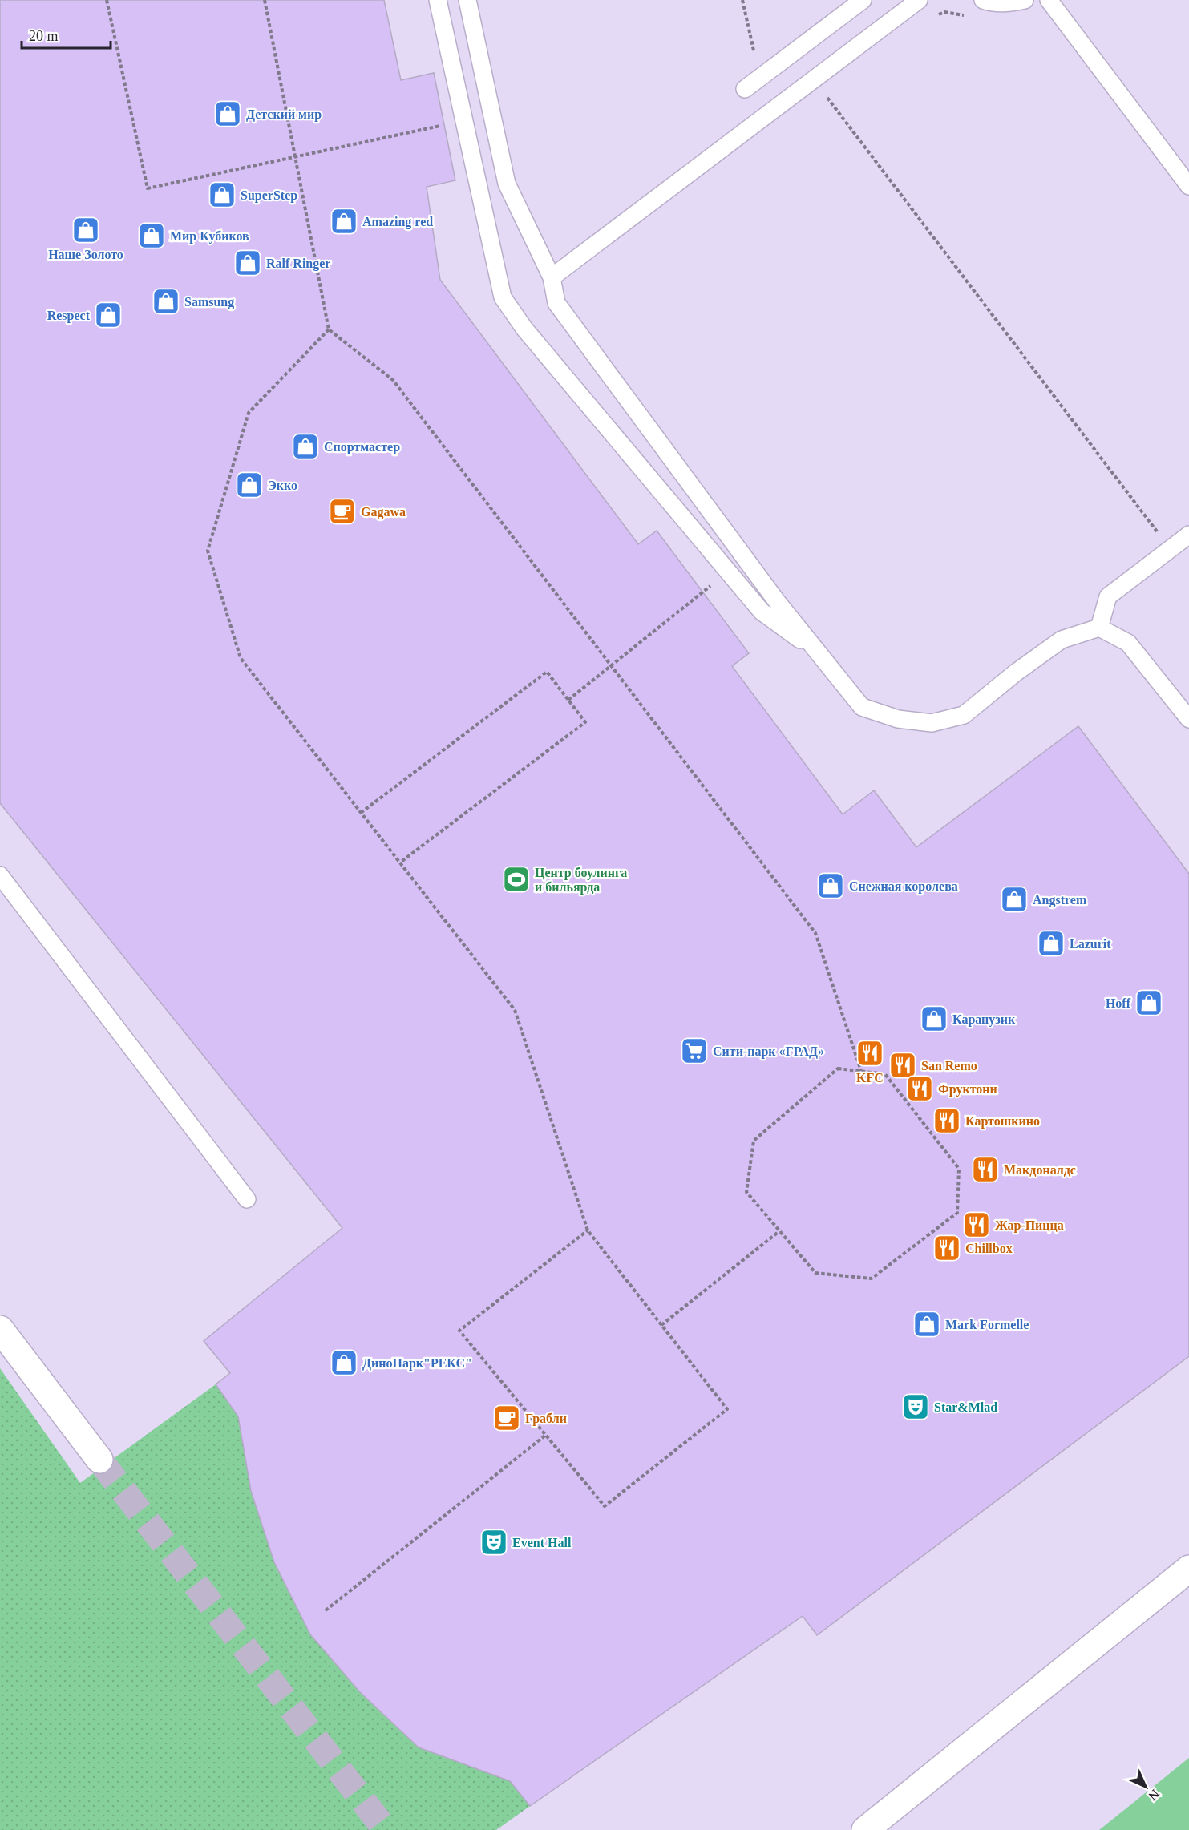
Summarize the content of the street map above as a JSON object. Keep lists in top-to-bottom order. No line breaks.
{"places":{"shop":["Детский мир","SuperStep","Amazing red","Наше Золото","Мир Кубиков","Ralf Ringer","Samsung","Respect","Спортмастер","Экко","Снежная королева","Angstrem","Lazurit","Hoff","Карапузик","Mark Formelle","ДиноПарк\"РЕКС\""],"cafe":["Gagawa","Грабли"],"sports":["Центр боулинга и бильярда"],"supermarket":["Сити-парк «ГРАД»"],"restaurant":["KFC","San Remo","Фруктони","Картошкино","Макдоналдс","Жар-Пицца","Chillbox"],"theatre":["Star&Mlad","Event Hall"]},"scale_bar":"20 m","north":"bottom right"}
